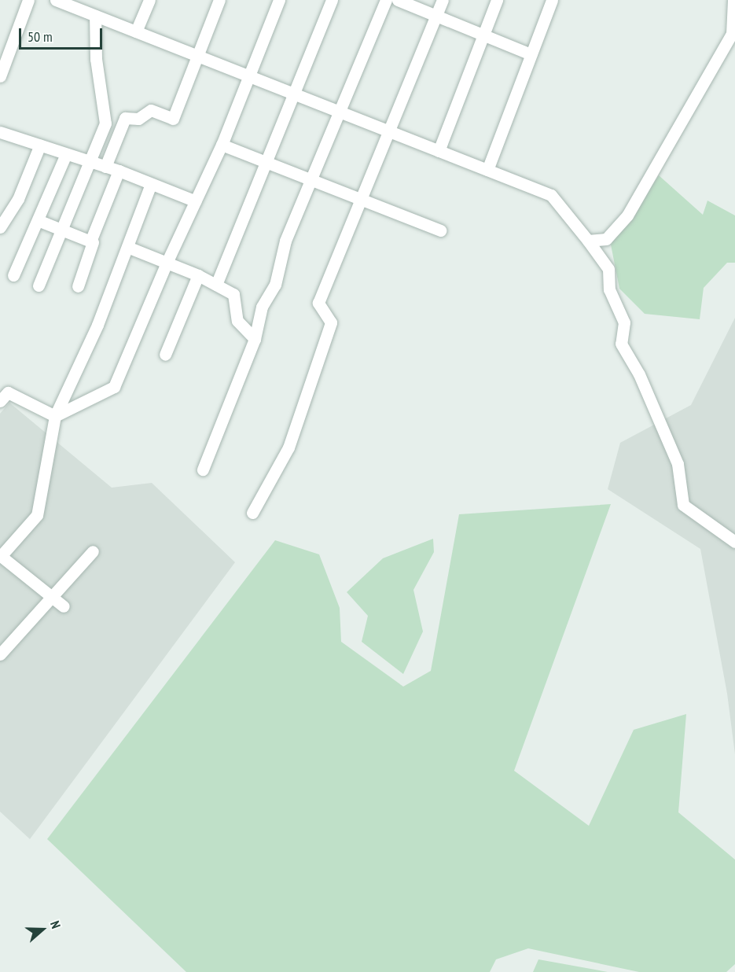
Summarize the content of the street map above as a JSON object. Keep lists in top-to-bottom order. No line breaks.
{"scale_bar":"50 m","north":"right"}
